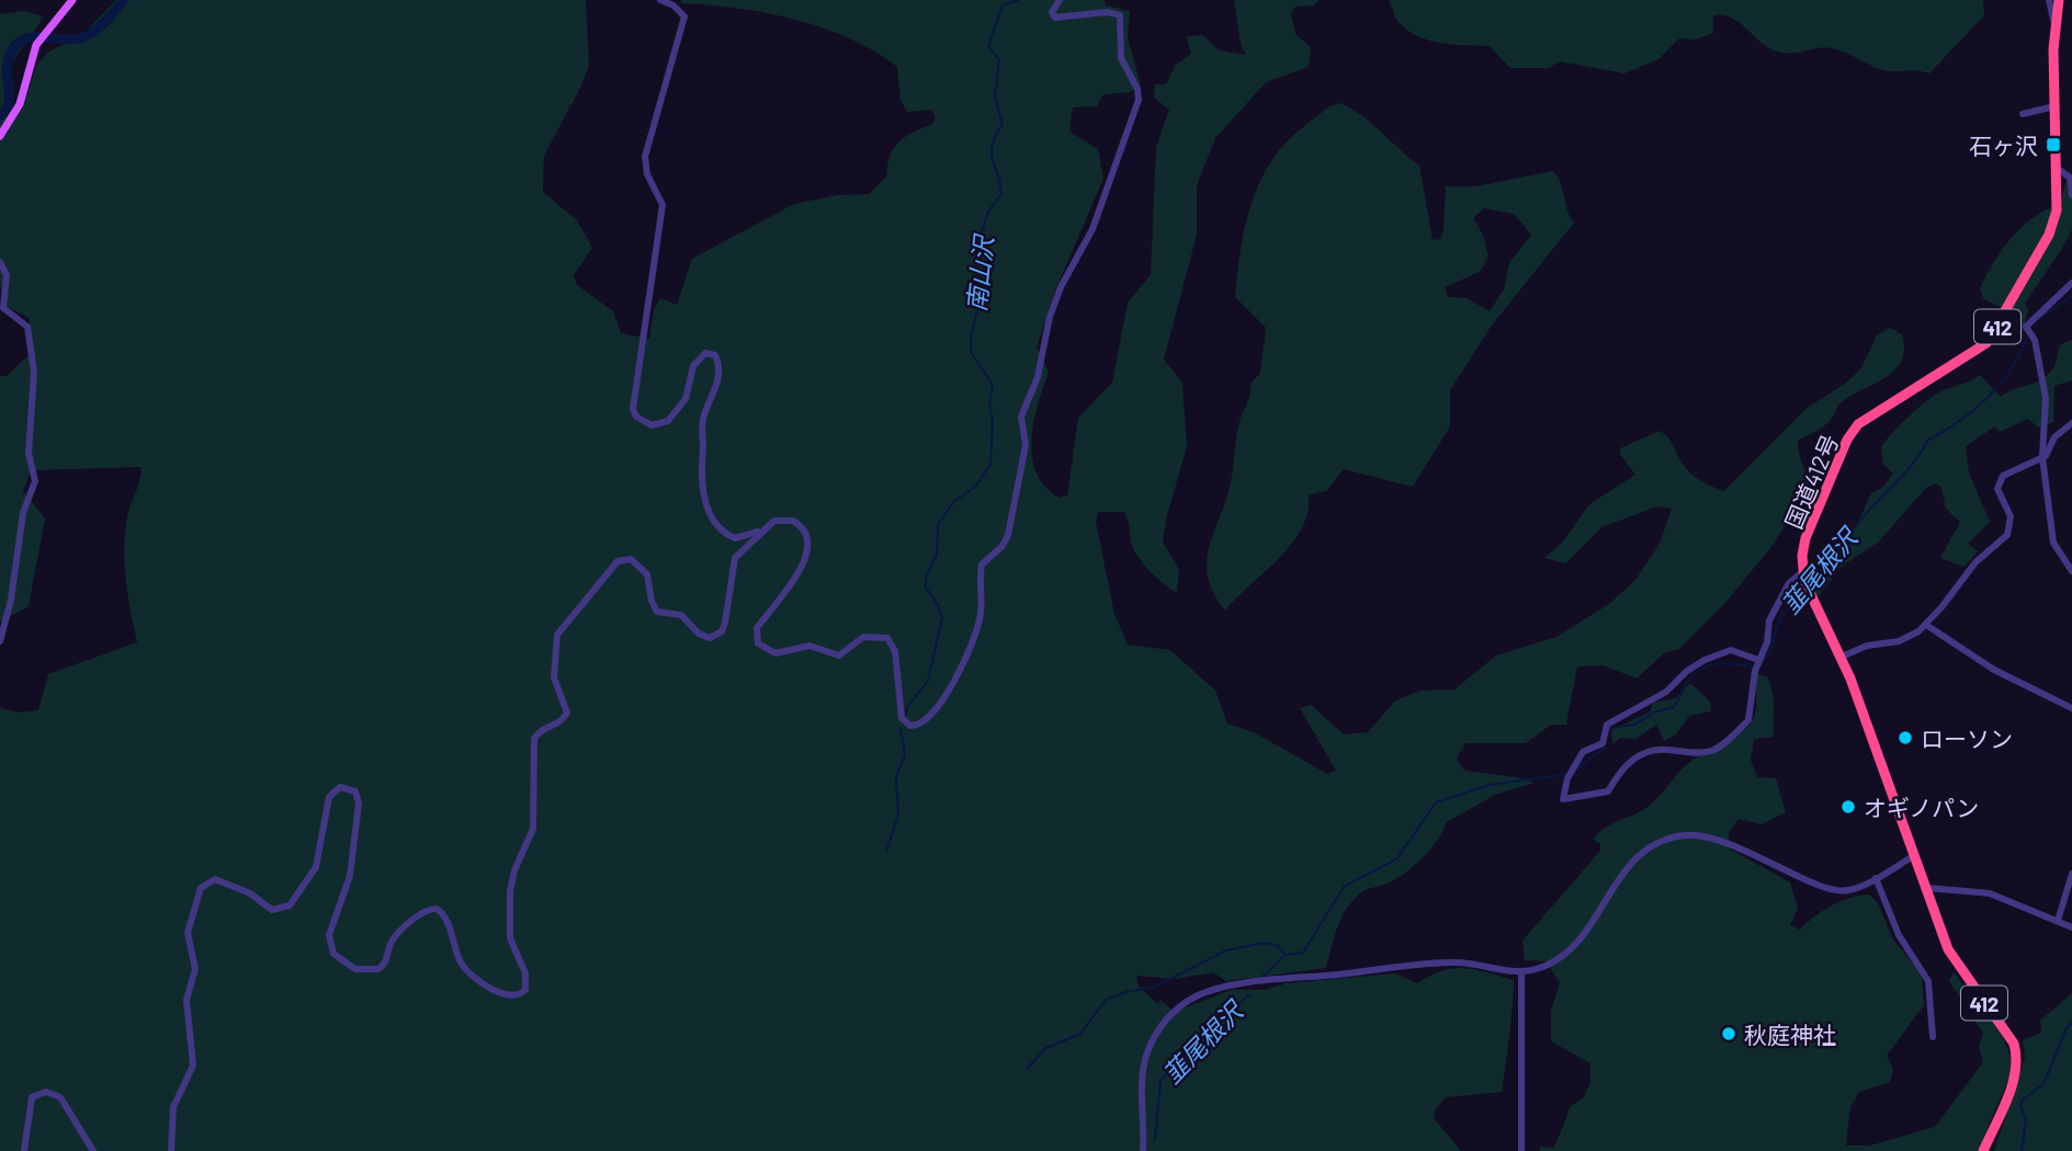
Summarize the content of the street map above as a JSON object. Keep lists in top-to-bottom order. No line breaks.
{"streets":{"highway":["412","国道412号"]},"crossings":[["412","国道412号"]],"water":["南山沢","韮尾根沢"],"places":{"transit":["石ヶ沢"],"other":["ローソン","オギノパン","秋庭神社"]}}
